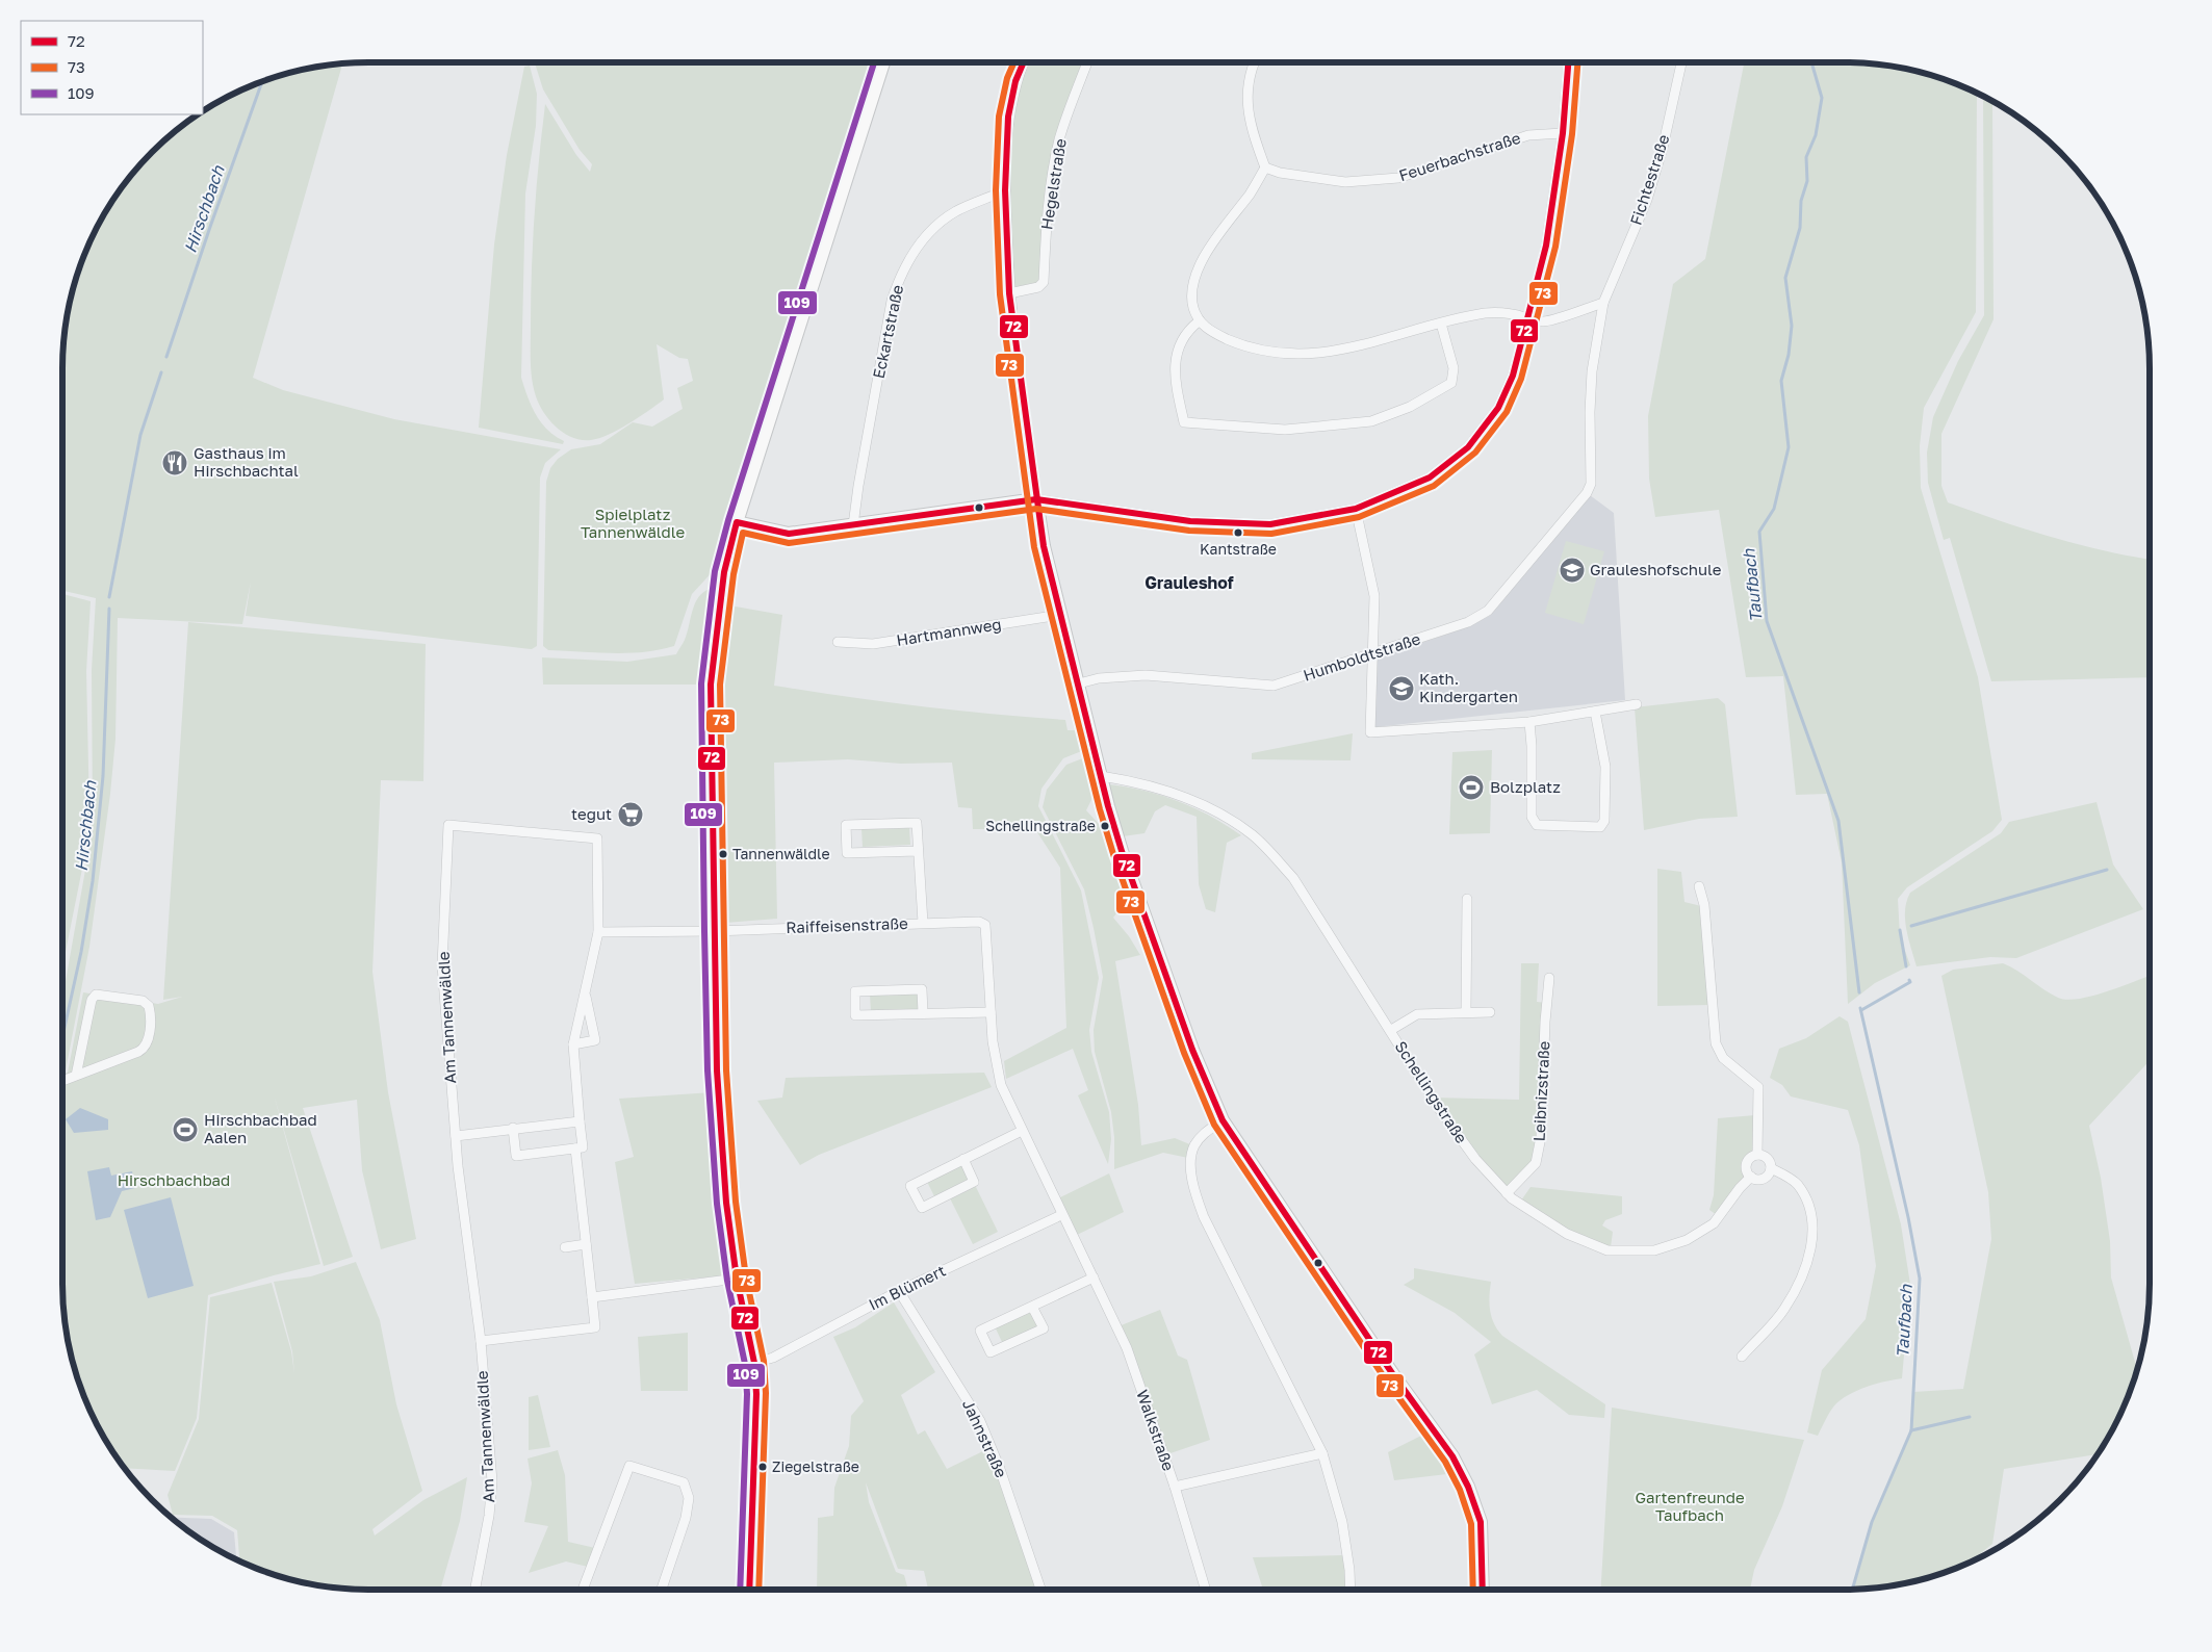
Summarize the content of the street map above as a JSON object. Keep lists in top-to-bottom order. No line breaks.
{"streets":{"street":["Feuerbachstraße","Fichtestraße","Hegelstraße","Eckartstraße","Hartmannweg","Humboldtstraße","Raiffeisenstraße","Am Tannenwäldle","Leibnizstraße","Schellingstraße","Im Blümert","Walkstraße","Jahnstraße"]},"crossings":[["Fichtestraße","Humboldtstraße"],["Leibnizstraße","Schellingstraße"],["Im Blümert","Jahnstraße"]],"districts":["Grauleshof"],"water":["Hirschbach","Taufbach"],"parks":["Spielplatz Tannenwäldle","Hirschbachbad","Gartenfreunde Taufbach"],"places":{"restaurant":["Gasthaus im Hirschbachtal"],"other":["Kantstraße","Schellingstraße","Tannenwäldle","Ziegelstraße"],"school or university":["Grauleshofschule","Kath. Kindergarten"],"sports":["Bolzplatz","Hirschbachbad Aalen"],"supermarket":["tegut"]},"lines":["transit line 72","transit line 73","transit line 109"],"legend":["72","73","109"]}
